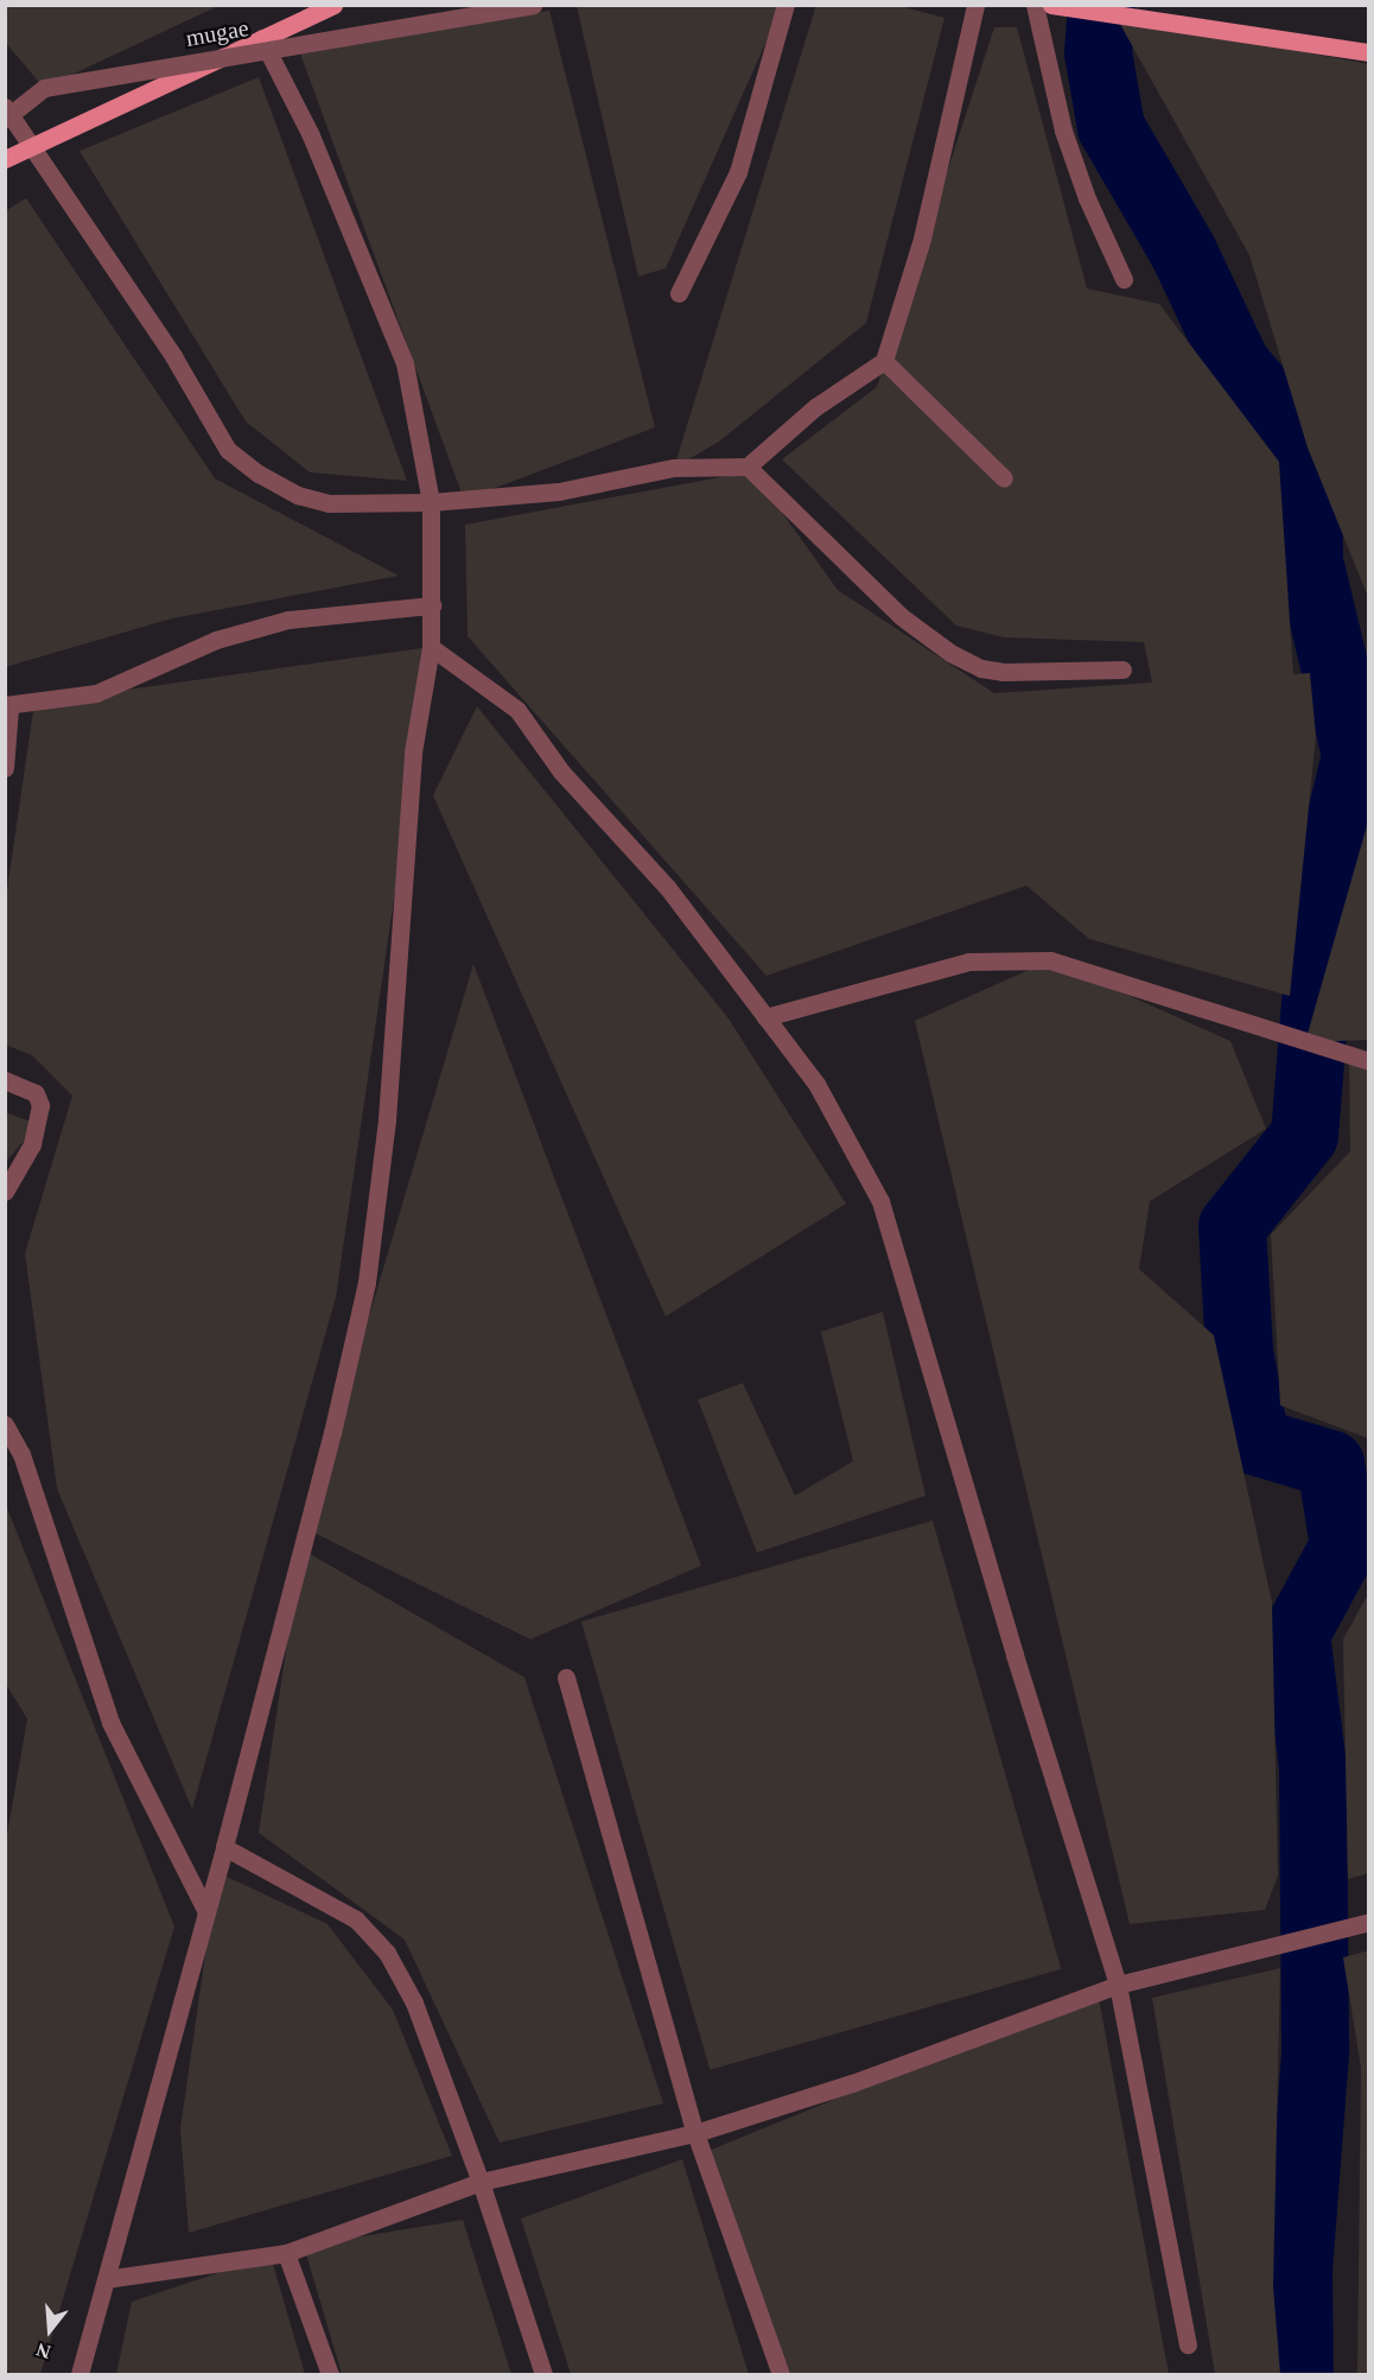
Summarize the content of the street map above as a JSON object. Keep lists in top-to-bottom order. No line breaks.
{"streets":{"street":["mugae"]},"north":"bottom"}
